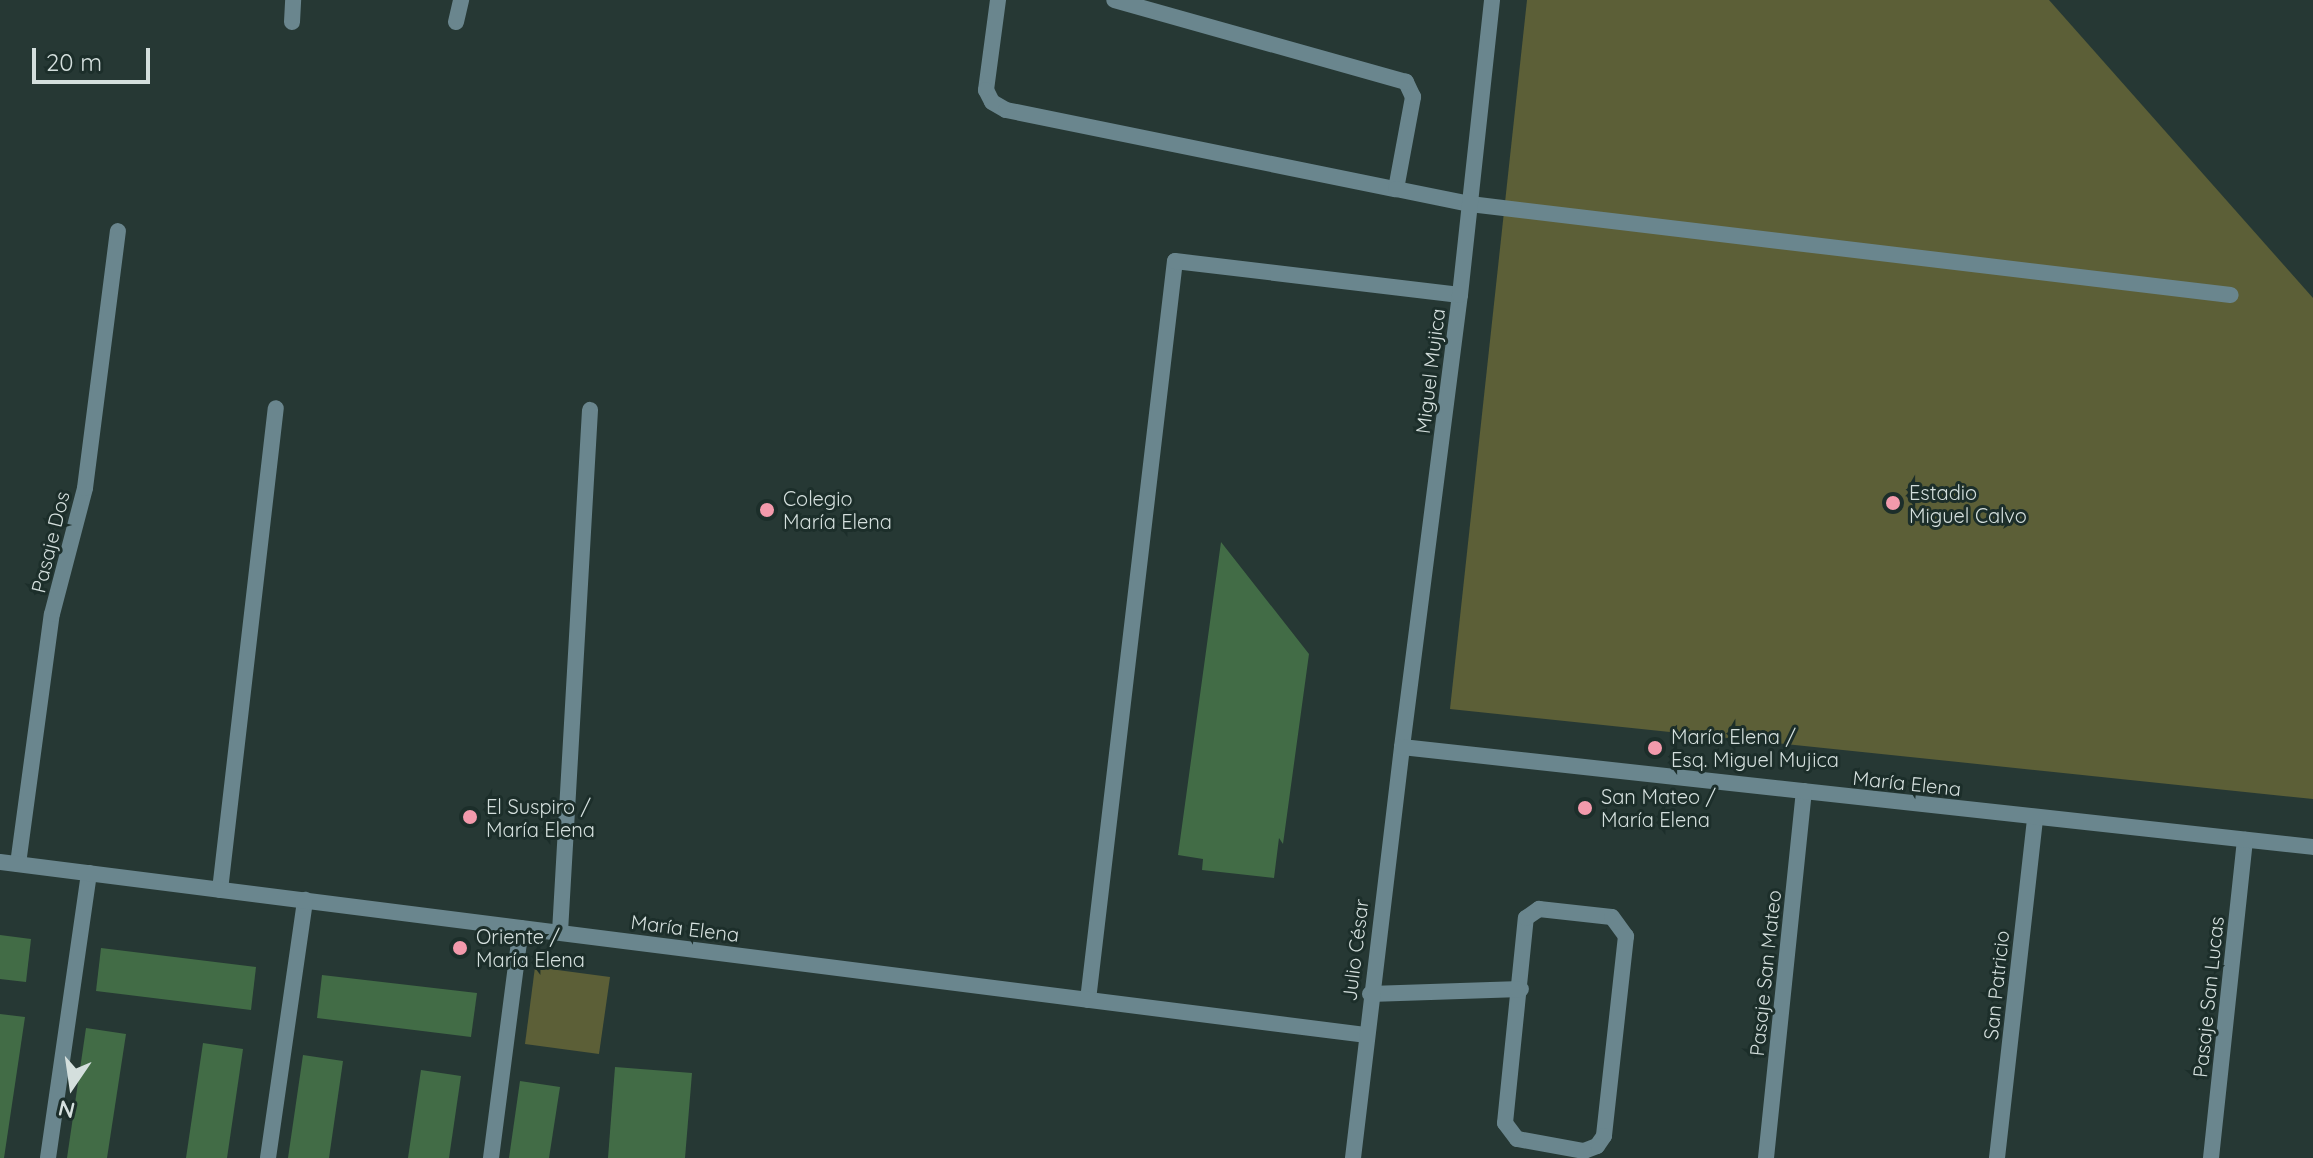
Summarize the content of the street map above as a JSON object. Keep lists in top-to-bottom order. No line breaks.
{"streets":{"street":["Miguel Mujica","Pasaje Dos","María Elena","Julio César","Pasaje San Mateo","San Patricio","Pasaje San Lucas"]},"crossings":[["Miguel Mujica","María Elena"],["Miguel Mujica","Julio César"],["Pasaje Dos","María Elena"],["María Elena","Julio César"],["María Elena","Pasaje San Mateo"],["María Elena","San Patricio"],["María Elena","Pasaje San Lucas"]],"places":["Estadio Miguel Calvo","Colegio María Elena","María Elena / Esq. Miguel Mujica","San Mateo / María Elena","El Suspiro / María Elena","Oriente / María Elena"],"scale_bar":"20 m","north":"bottom"}
